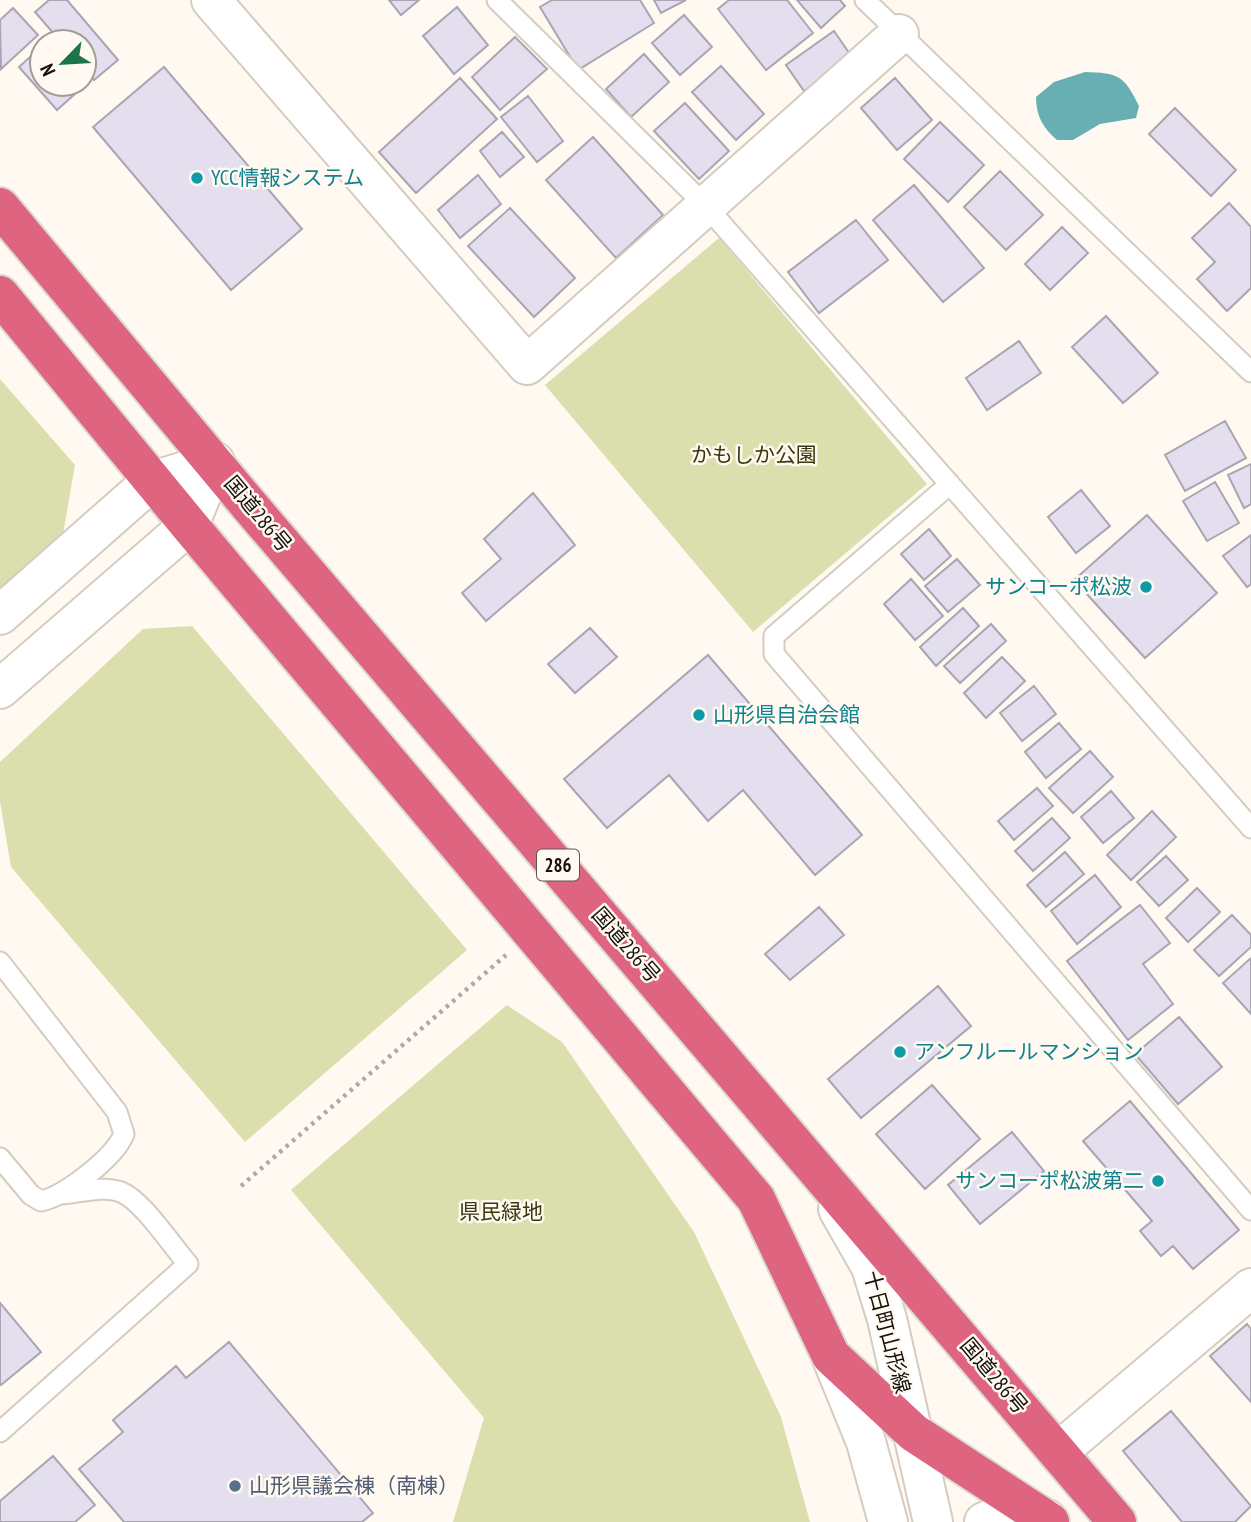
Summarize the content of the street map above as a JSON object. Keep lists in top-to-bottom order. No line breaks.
{"streets":{"highway":["国道286号","286"],"street":["十日町山形線"]},"crossings":[["国道286号","十日町山形線"]],"parks":["かもしか公園","県民緑地"],"places":["YCC情報システム","サンコーポ松波","山形県自治会館","アンフルールマンション","サンコーポ松波第二","山形県議会棟（南棟）"],"north":"bottom left"}
